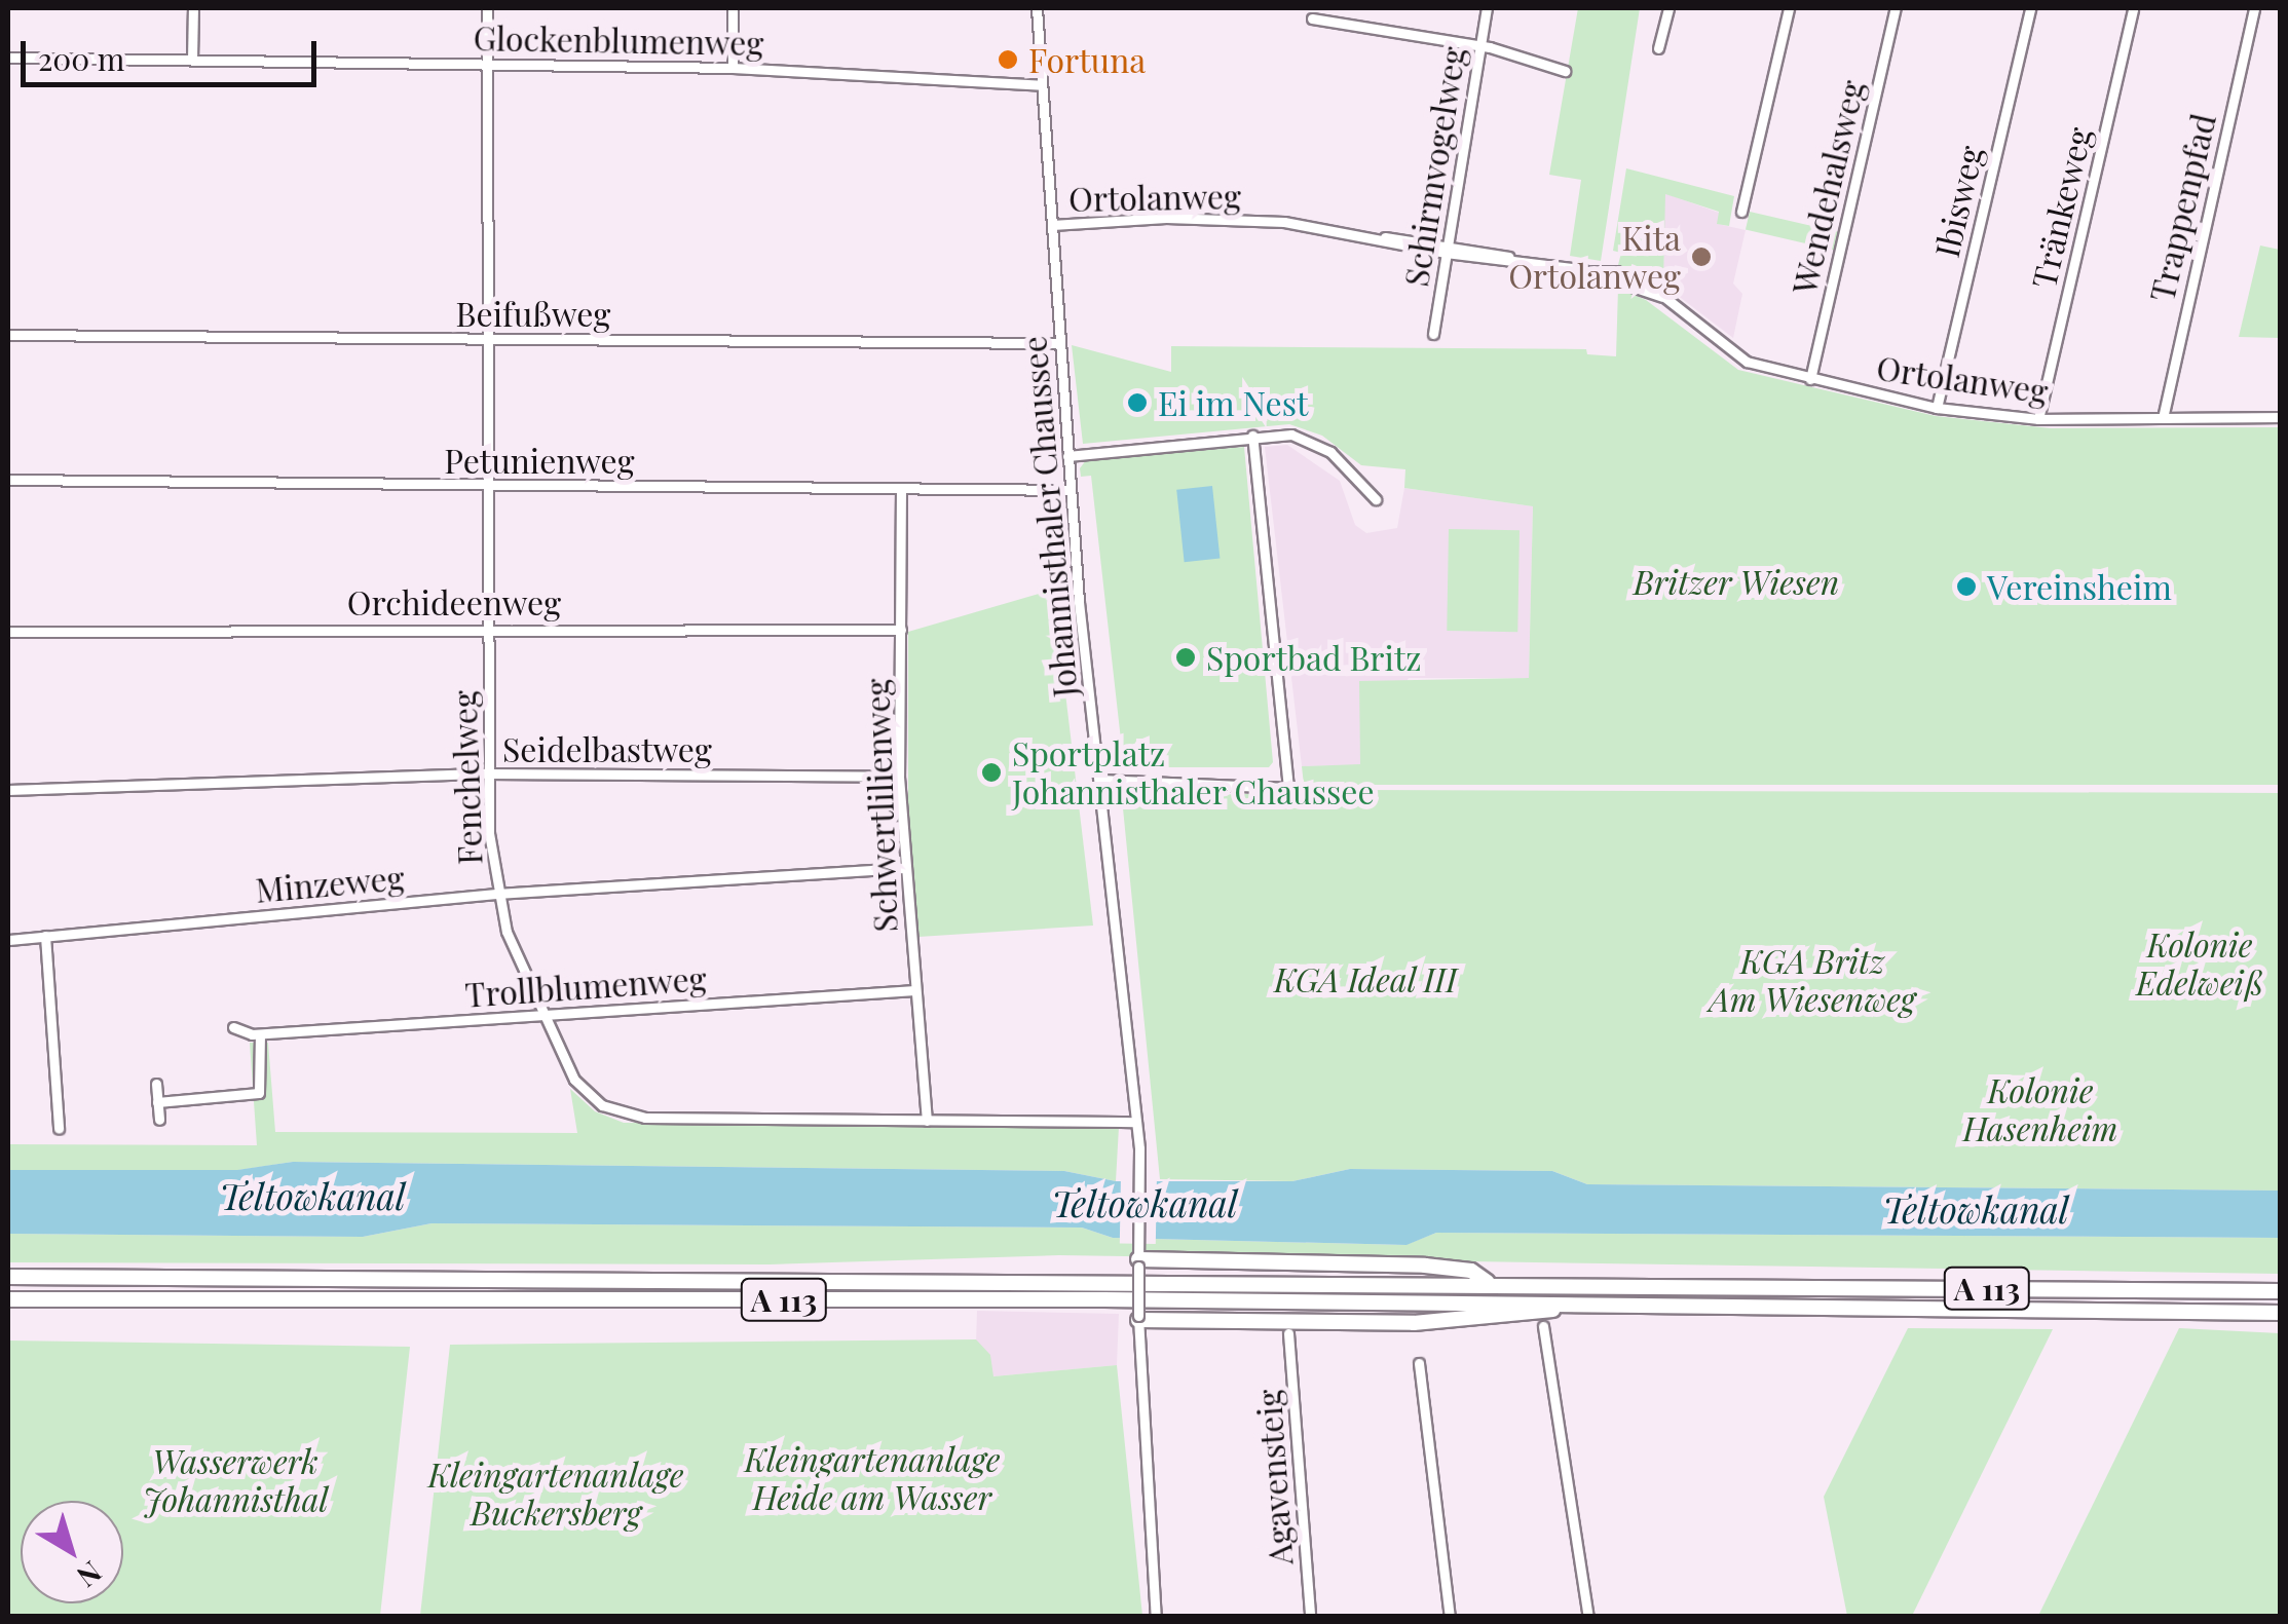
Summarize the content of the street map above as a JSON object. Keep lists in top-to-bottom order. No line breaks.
{"streets":{"highway":["A 113"],"street":["Glockenblumenweg","Schirmvogelweg","Wendehalsweg","Ortolanweg","Ibisweg","Tränkeweg","Trappenpfad","Beifußweg","Petunienweg","Johannisthaler Chaussee","Orchideenweg","Seidelbastweg","Fenchelweg","Schwertlilienweg","Minzeweg","Trollblumenweg","Agavensteig"]},"crossings":[["Glockenblumenweg","Johannisthaler Chaussee"],["Glockenblumenweg","Fenchelweg"],["Schirmvogelweg","Ortolanweg"],["Wendehalsweg","Ortolanweg"],["Ortolanweg","Ibisweg"],["Ortolanweg","Tränkeweg"],["Ortolanweg","Trappenpfad"],["Ortolanweg","Johannisthaler Chaussee"],["Beifußweg","Johannisthaler Chaussee"],["Beifußweg","Fenchelweg"],["Petunienweg","Johannisthaler Chaussee"],["Petunienweg","Fenchelweg"],["Petunienweg","Schwertlilienweg"],["Johannisthaler Chaussee","Fenchelweg"],["Orchideenweg","Fenchelweg"],["Orchideenweg","Schwertlilienweg"],["Seidelbastweg","Fenchelweg"],["Seidelbastweg","Schwertlilienweg"],["Fenchelweg","Schwertlilienweg"],["Fenchelweg","Minzeweg"],["Fenchelweg","Trollblumenweg"],["Schwertlilienweg","Minzeweg"],["Schwertlilienweg","Trollblumenweg"]],"water":["Teltowkanal"],"parks":["Britzer Wiesen","Kolonie Edelweiß","KGA Britz Am Wiesenweg","KGA Ideal III","Kolonie Hasenheim","Kleingartenanlage Heide am Wasser","Wasserwerk Johannisthal","Kleingartenanlage Buckersberg"],"places":["Fortuna","Kita Ortolanweg","Ei im Nest","Vereinsheim","Sportbad Britz","Sportplatz Johannisthaler Chaussee"],"scale_bar":"200 m","north":"bottom right"}
